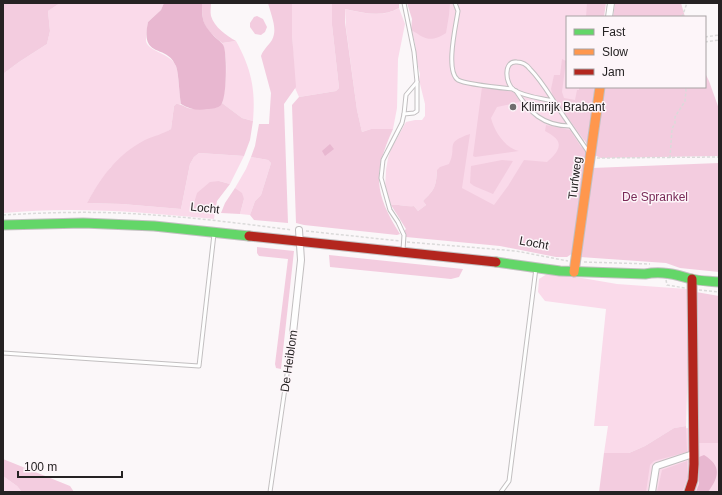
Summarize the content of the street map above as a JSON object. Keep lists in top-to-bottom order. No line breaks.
{"streets":{"street":["Turfweg","Locht","De Heiblom"]},"crossings":[["Turfweg","Locht"],["Locht","De Heiblom"]],"parks":["De Sprankel"],"places":["Klimrijk Brabant"],"legend":["Fast","Slow","Jam"],"scale_bar":"100 m"}
